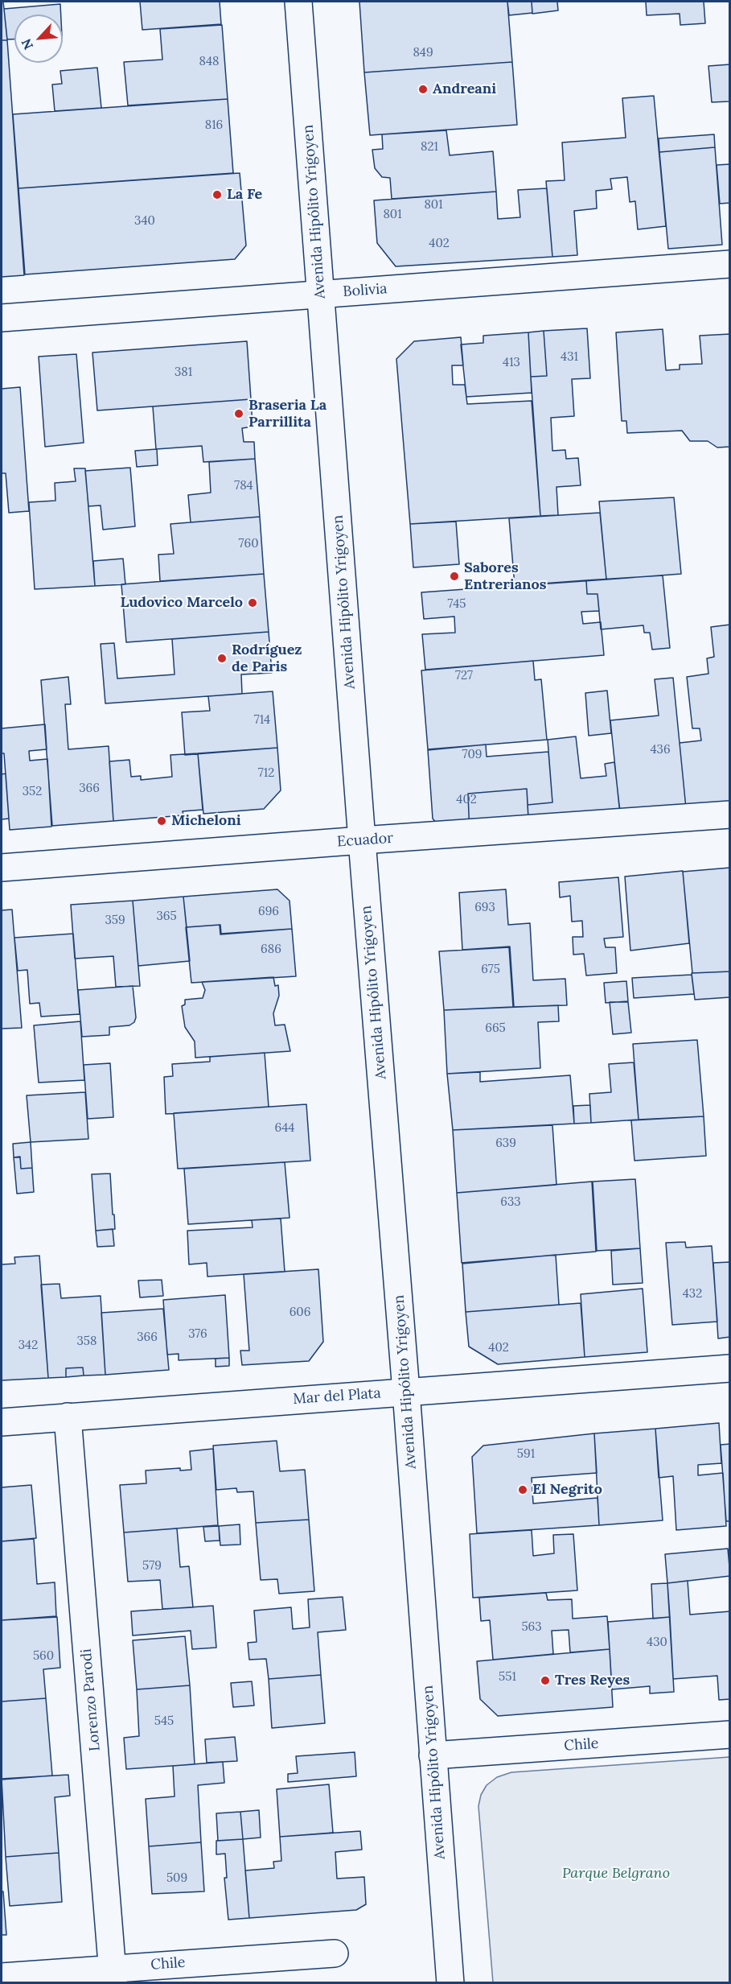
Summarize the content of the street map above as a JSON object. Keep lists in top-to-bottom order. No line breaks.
{"streets":{"street":["Avenida Hipólito Yrigoyen","Bolivia","Ecuador","Mar del Plata","Lorenzo Parodi","Chile"]},"crossings":[["Avenida Hipólito Yrigoyen","Bolivia"],["Avenida Hipólito Yrigoyen","Ecuador"],["Avenida Hipólito Yrigoyen","Mar del Plata"],["Avenida Hipólito Yrigoyen","Chile"],["Mar del Plata","Lorenzo Parodi"],["Lorenzo Parodi","Chile"]],"parks":["Parque Belgrano"],"places":["Andreani","La Fe","Braseria La Parrillita","Sabores Entrerianos","Ludovico Marcelo","Rodríguez de Paris","Micheloni","El Negrito","Tres Reyes"],"house_numbers":["849","848","816","821","801","801","340","402","431","413","381","784","760","745","727","714","436","709","712","366","352","402","693","696","365","359","686","675","665","644","639","633","432","606","376","366","358","342","402","591","579","563","430","560","551","545","509"],"north":"bottom left"}
